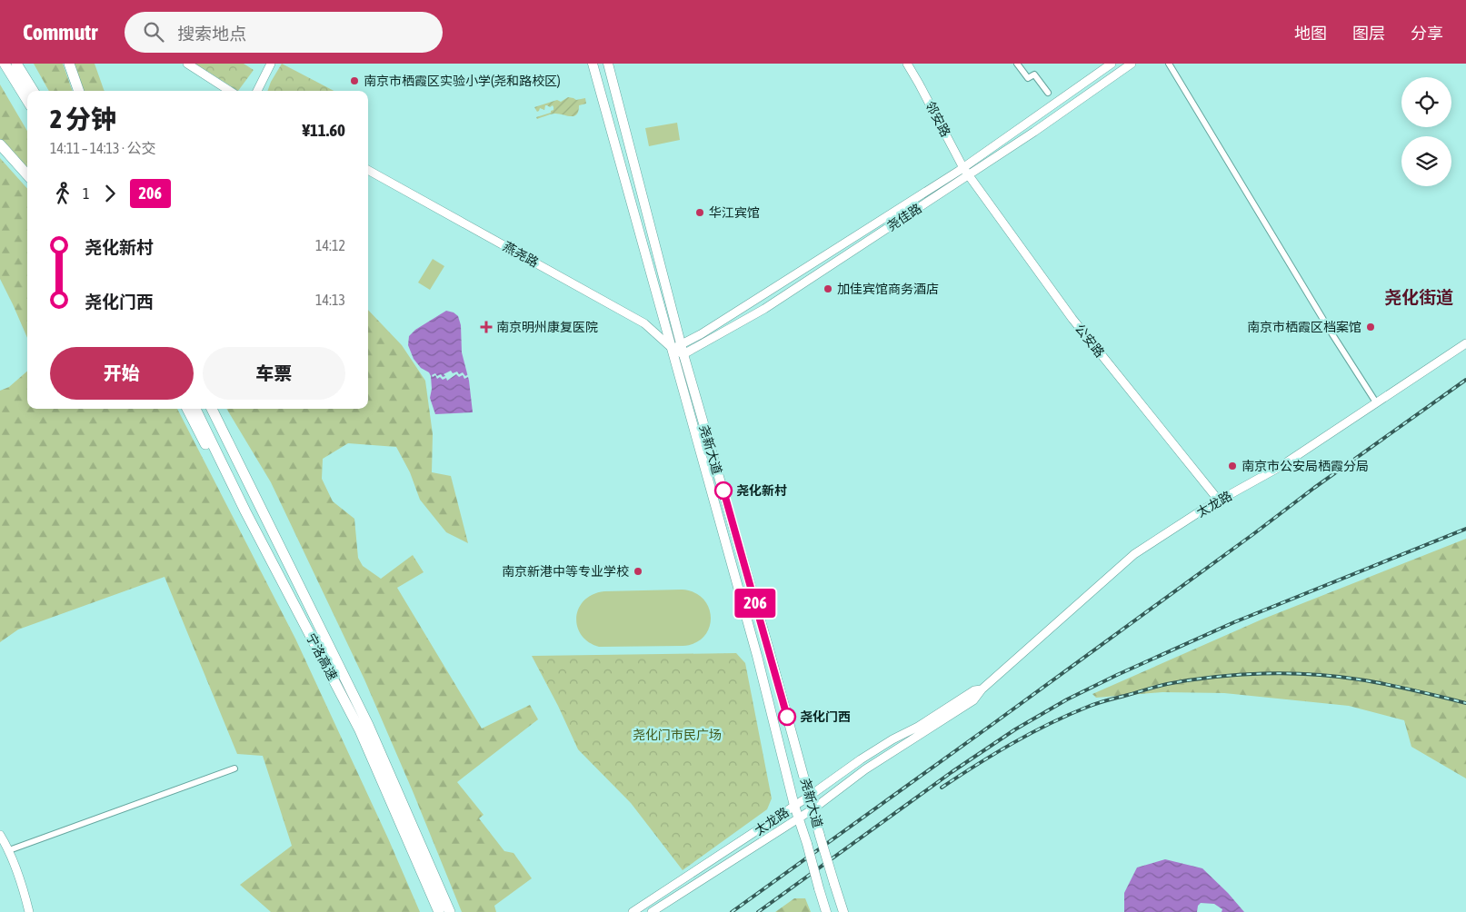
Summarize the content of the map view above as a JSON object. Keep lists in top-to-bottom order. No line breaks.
{"streets":{"highway":["宁洛高速"],"main road":["邻安路","尧佳路","燕尧路","公安路","尧新大道","太龙路"]},"crossings":[["邻安路","尧佳路"],["邻安路","公安路"],["尧佳路","燕尧路"],["尧佳路","公安路"],["尧佳路","尧新大道"],["燕尧路","尧新大道"],["公安路","太龙路"],["尧新大道","太龙路"]],"districts":["尧化街道"],"parks":["尧化门市民广场"],"places":{"other":["南京市栖霞区实验小学(尧和路校区)","华江宾馆","加佳宾馆商务酒店","南京市栖霞区档案馆","南京市公安局栖霞分局","尧化新村","南京新港中等专业学校","尧化门西"],"health":["南京明州康复医院"]},"lines":["bus line 206"],"page":{"header":"Commutr","search":"搜索地点","nav":["地图","图层","分享"],"on_map":"206","heading":["2 分钟","14:11 – 14:13 · 公交","¥11.60"],"legs":["1","206"],"list":[{"name":"尧化新村","value":"14:12"},{"name":"尧化门西","value":"14:13"}],"buttons":["开始","车票"]}}
